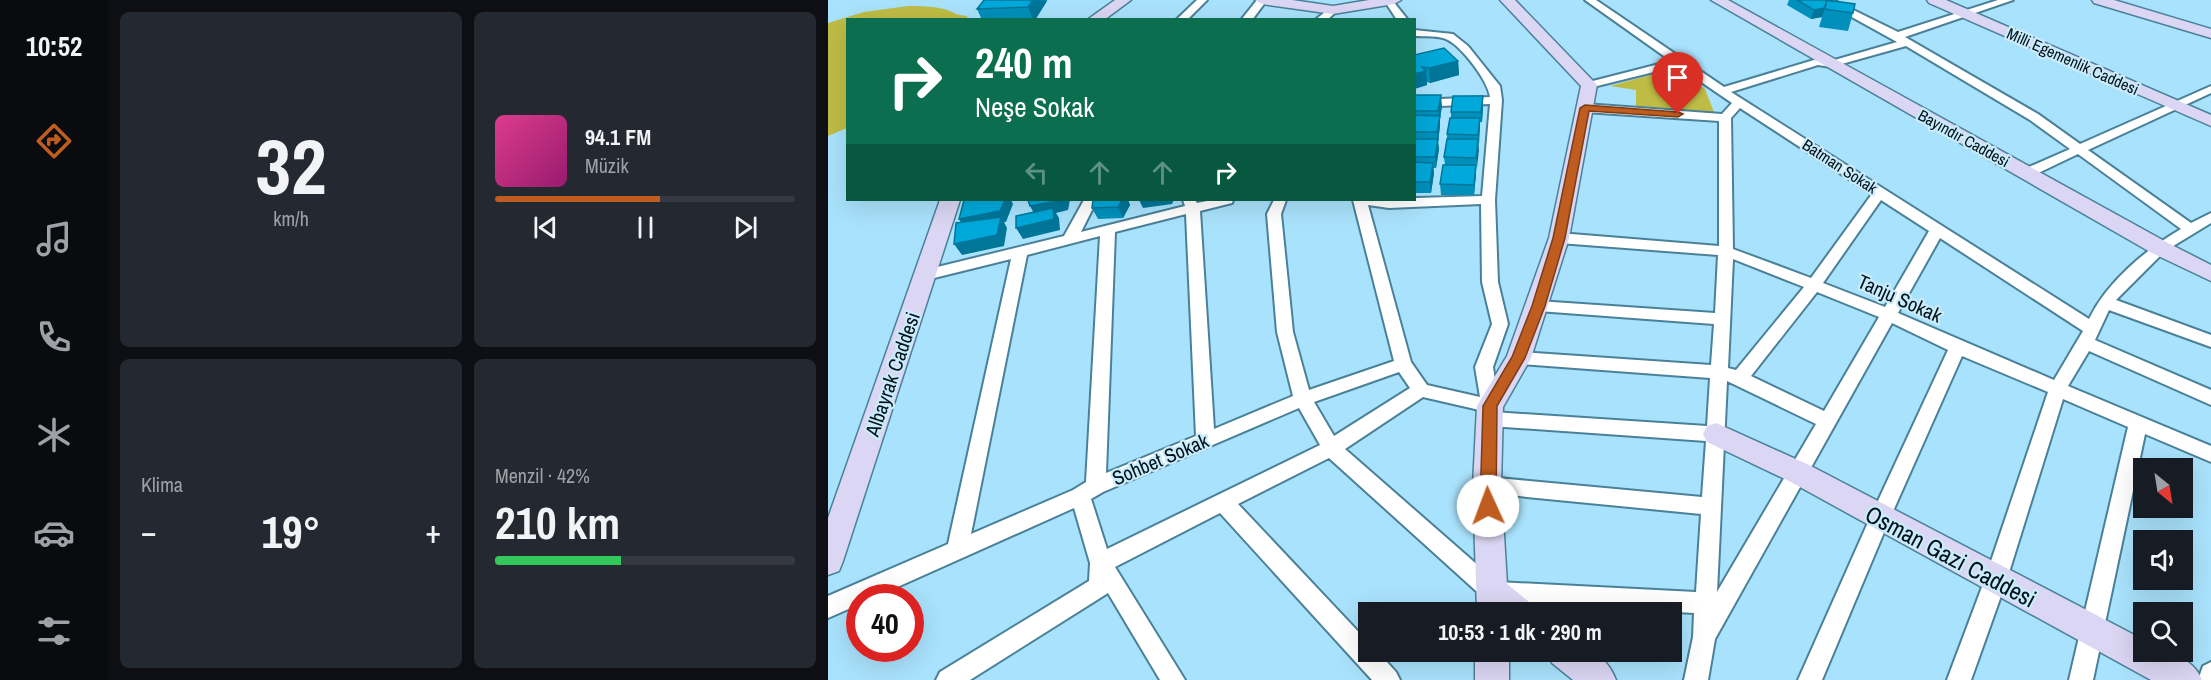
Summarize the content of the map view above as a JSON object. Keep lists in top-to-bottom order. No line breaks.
{"streets":{"street":["Milli Egemenlik Caddesi","Bayındır Caddesi","Batman Sokak","Tanju Sokak","Albayrak Caddesi","Sohbet Sokak","Osman Gazi Caddesi"]},"north":"bottom right","page":{"tabs":"10:52","tile":[["32","km/h"],"Klima",["Menzil · 42%","210 km"]],"turn":["240 m","Neşe Sokak"],"song":["94.1 FM","Müzik"],"heat":["−","19°","+"],"limit":"40","trip":"10:53 · 1 dk · 290 m"}}
